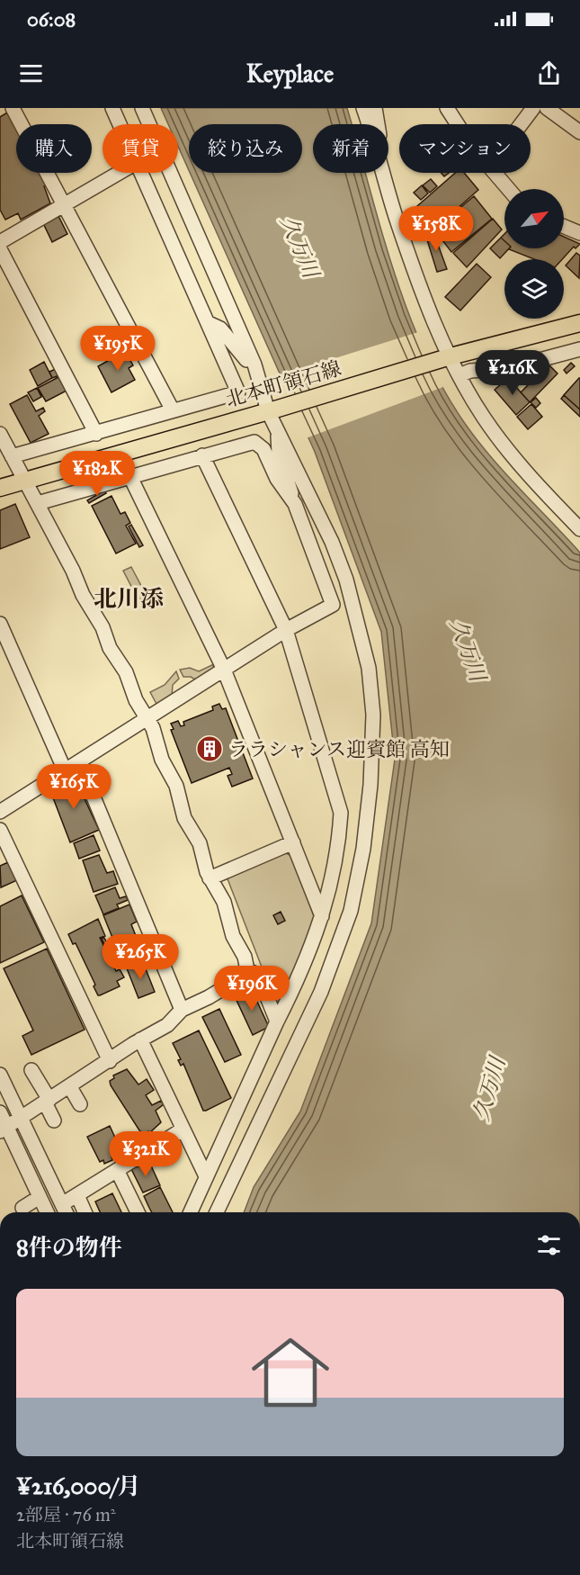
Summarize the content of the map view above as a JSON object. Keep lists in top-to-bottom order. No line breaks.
{"streets":{"main road":["北本町領石線"]},"districts":["北川添"],"water":["久万川"],"places":{"building":["ララシャンス迎賓館 高知"]},"north":"top right","page":{"status":"06:08","header":"Keyplace","chip":["購入","賃貸","絞り込み","新着","マンション"],"price":["¥158K","¥195K","¥216K","¥182K","¥165K","¥265K","¥196K","¥321K"],"heading":"8件の物件","list":[{"name":"¥216,000/月","note":"2部屋 · 76 m² · 北本町領石線"}]}}
